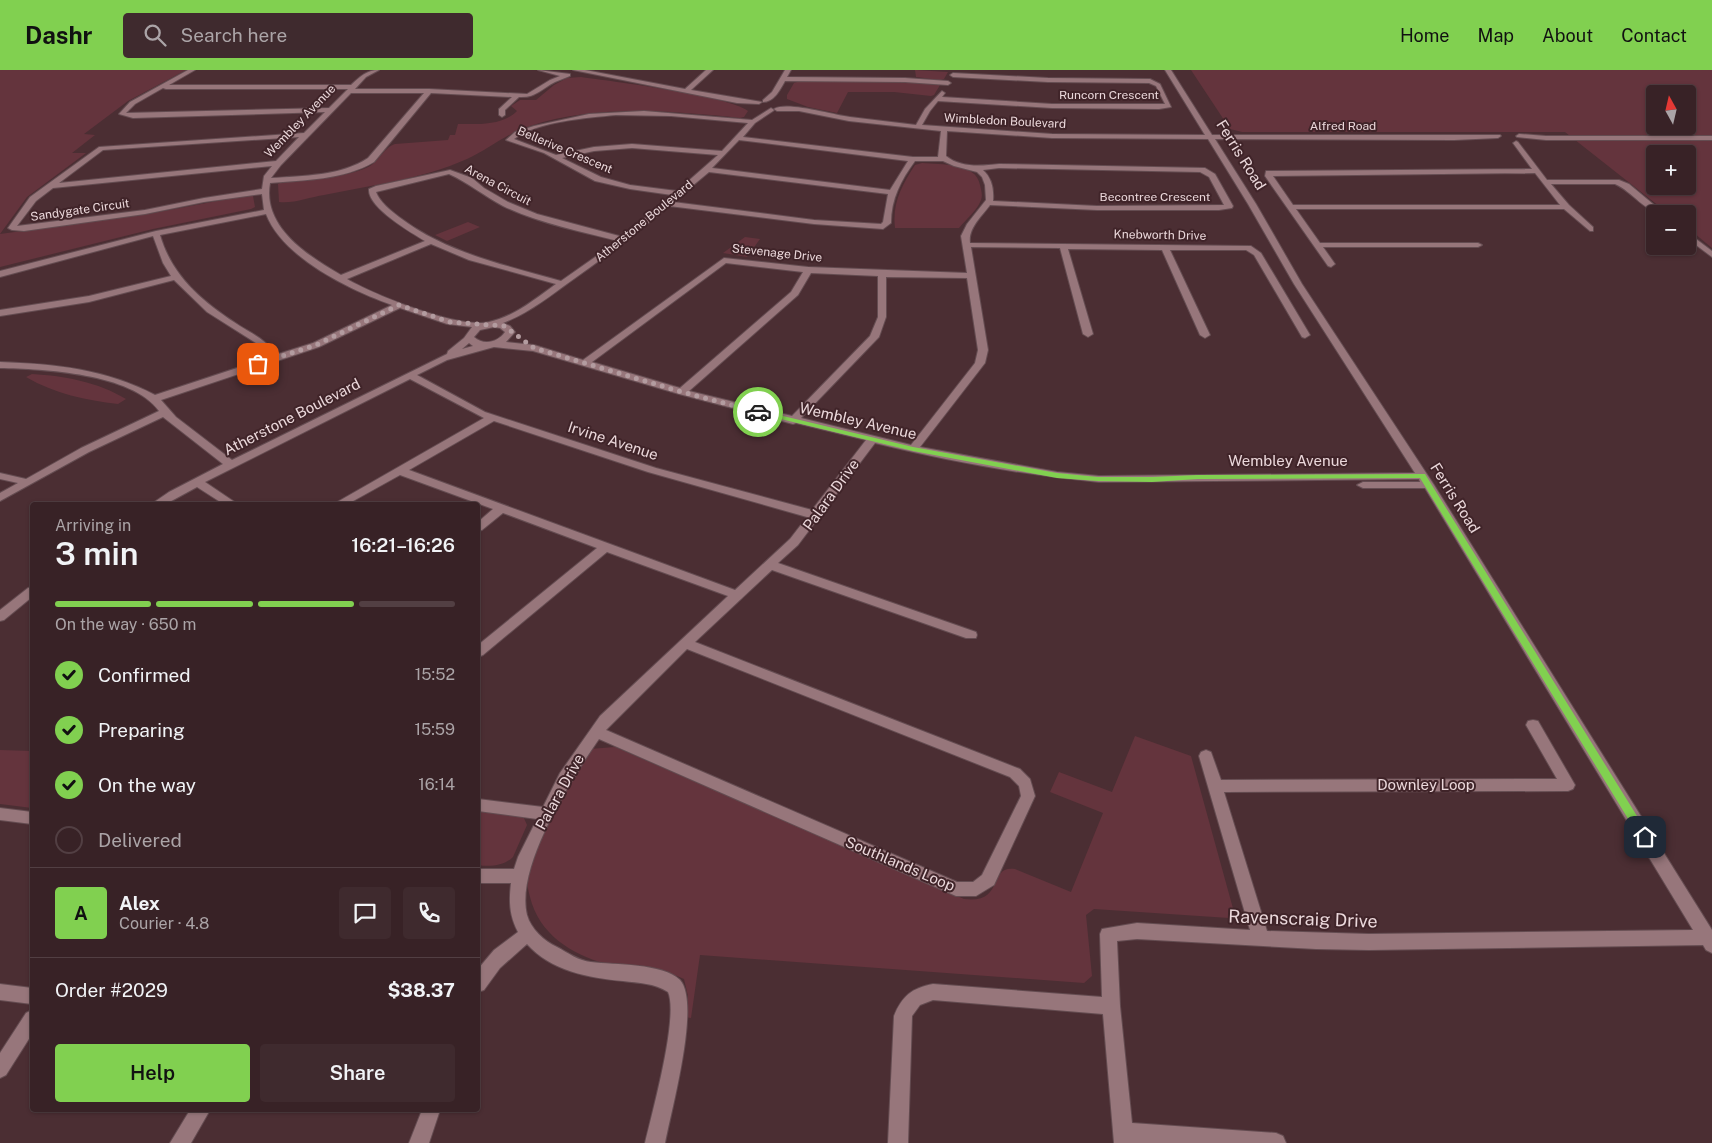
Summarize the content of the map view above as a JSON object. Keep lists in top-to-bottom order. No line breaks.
{"streets":{"street":["Runcorn Crescent","Wembley Avenue","Wimbledon Boulevard","Alfred Road","Bellerive Crescent","Ferris Road","Arena Circuit","Becontree Crescent","Sandygate Circuit","Atherstone Boulevard","Knebworth Drive","Stevenage Drive","Irvine Avenue","Palara Drive","Downley Loop","Southlands Loop","Ravenscraig Drive"]},"crossings":[["Wembley Avenue","Ferris Road"],["Wembley Avenue","Sandygate Circuit"],["Wembley Avenue","Atherstone Boulevard"],["Wembley Avenue","Stevenage Drive"],["Wembley Avenue","Palara Drive"],["Wimbledon Boulevard","Alfred Road"],["Wimbledon Boulevard","Ferris Road"],["Wimbledon Boulevard","Atherstone Boulevard"],["Alfred Road","Ferris Road"],["Bellerive Crescent","Atherstone Boulevard"],["Ferris Road","Ravenscraig Drive"],["Arena Circuit","Atherstone Boulevard"],["Atherstone Boulevard","Irvine Avenue"],["Irvine Avenue","Palara Drive"],["Palara Drive","Southlands Loop"]],"north":"top","page":{"header":"Dashr","search":"Search here","nav":["Home","Map","About","Contact"],"map_buttons":["+","−"],"heading":["3 min","Arriving in","16:21–16:26"],"panel":["Alex","Courier · 4.8","Order #2029","$38.37"],"bar":"On the way · 650 m","list":[["Confirmed","15:52"],["Preparing","15:59"],["On the way","16:14"],"Delivered"],"round":"A","buttons":["Help","Share"]}}
